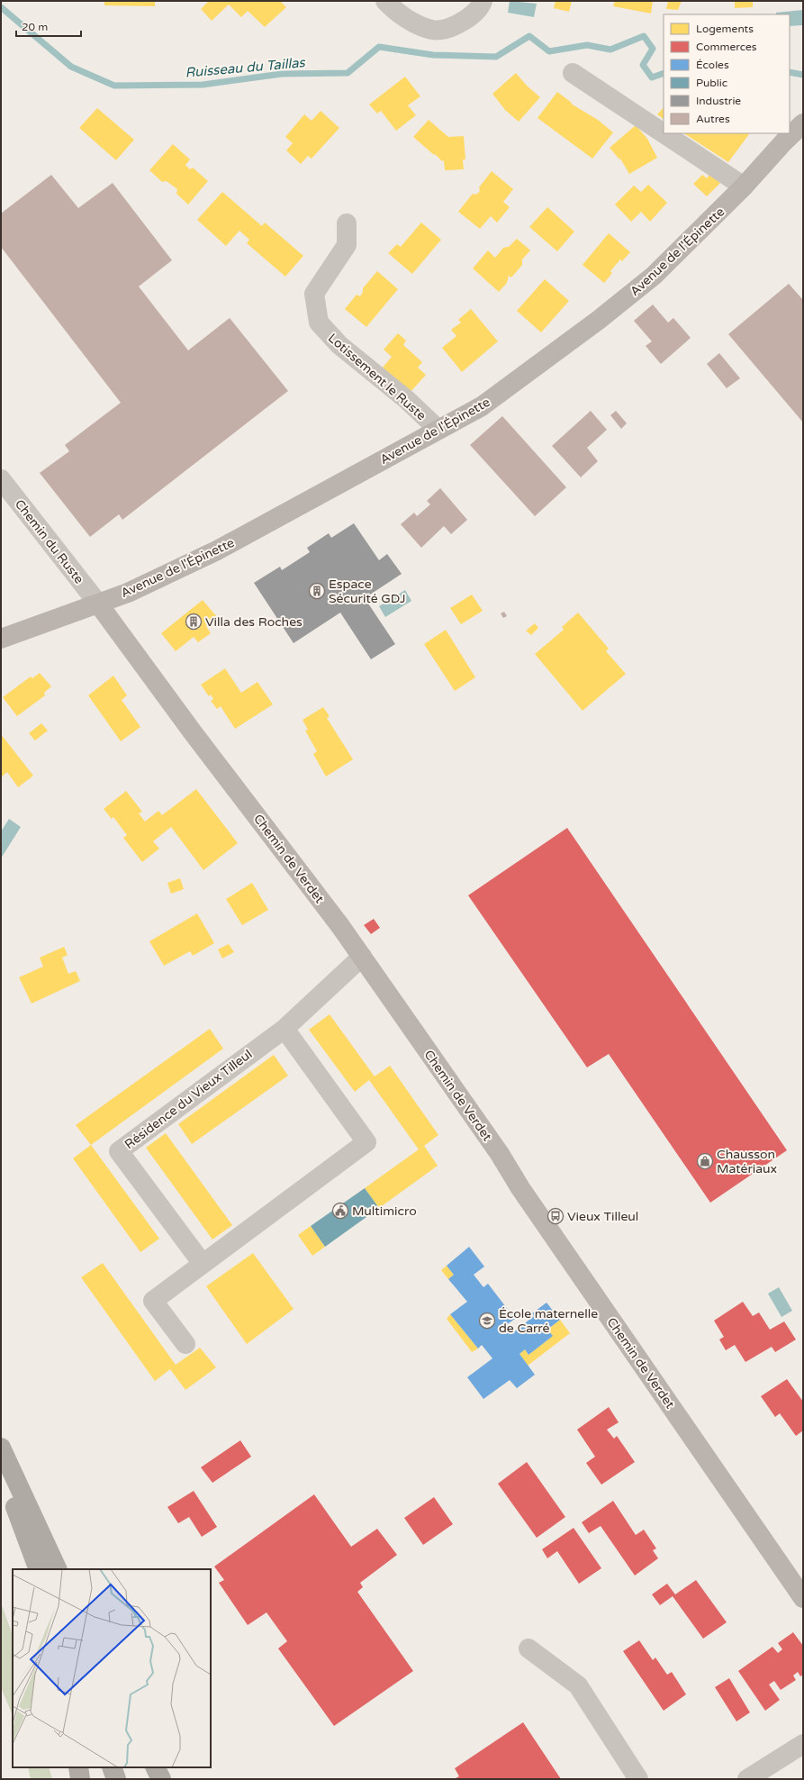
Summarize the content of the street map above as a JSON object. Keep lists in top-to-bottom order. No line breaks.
{"streets":{"street":["Avenue de l'Épinette","Lotissement le Ruste","Chemin du Ruste","Chemin de Verdet","Résidence du Vieux Tilleul"]},"crossings":[["Avenue de l'Épinette","Lotissement le Ruste"],["Avenue de l'Épinette","Chemin du Ruste"],["Avenue de l'Épinette","Chemin de Verdet"],["Chemin du Ruste","Chemin de Verdet"],["Chemin de Verdet","Résidence du Vieux Tilleul"]],"water":["Ruisseau du Taillas"],"places":{"building":["Espace Sécurité GDJ","Villa des Roches"],"shop":["Chausson Matériaux"],"public building":["Multimicro"],"bus stop":["Vieux Tilleul"],"school or university":["École maternelle de Carré"]},"legend":["Logements","Commerces","Écoles","Public","Industrie","Autres"],"scale_bar":"20 m"}
